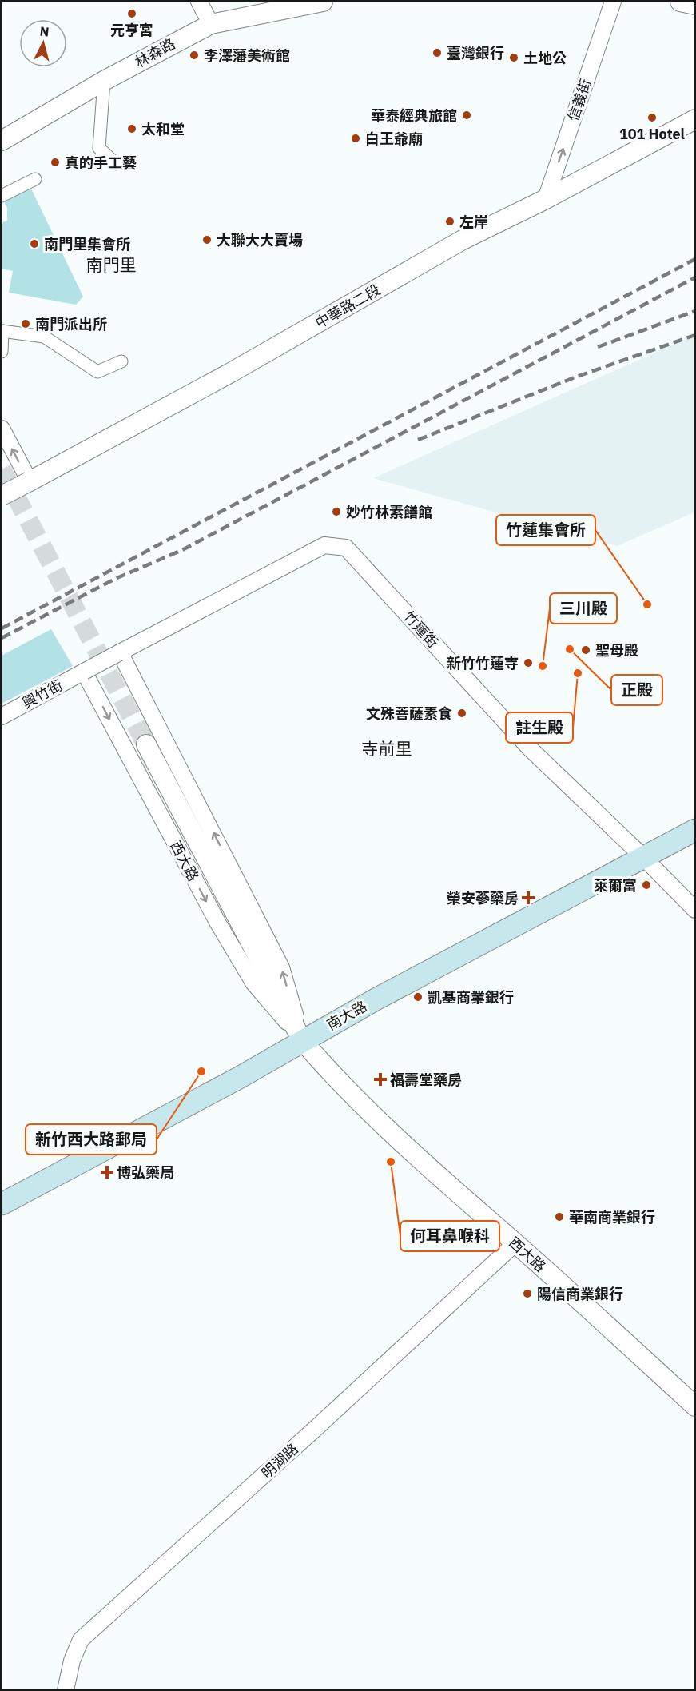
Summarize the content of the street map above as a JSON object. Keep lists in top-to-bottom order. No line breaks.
{"streets":{"main road":["南大路"],"street":["林森路","信義街","中華路二段","竹蓮街","興竹街","西大路","明湖路"]},"crossings":[["信義街","中華路二段"],["竹蓮街","興竹街"],["竹蓮街","西大路"],["竹蓮街","南大路"],["興竹街","西大路"],["西大路","南大路"],["西大路","明湖路"]],"one_way":["信義街"],"districts":["南門里","寺前里"],"places":{"other":["元亨宮","臺灣銀行","李澤藩美術館","土地公","華泰經典旅館","101 Hotel","太和堂","白王爺廟","真的手工藝","左岸","大聯大大賣場","南門里集會所","南門派出所","妙竹林素饍館","竹蓮集會所","正殿","聖母殿","新竹竹蓮寺","三川殿","註生殿","文殊菩薩素食","萊爾富","凱基商業銀行","新竹西大路郵局","何耳鼻喉科","華南商業銀行","陽信商業銀行"],"health":["榮安蔘藥房","福壽堂藥房","博弘藥局"]},"north":"top"}
